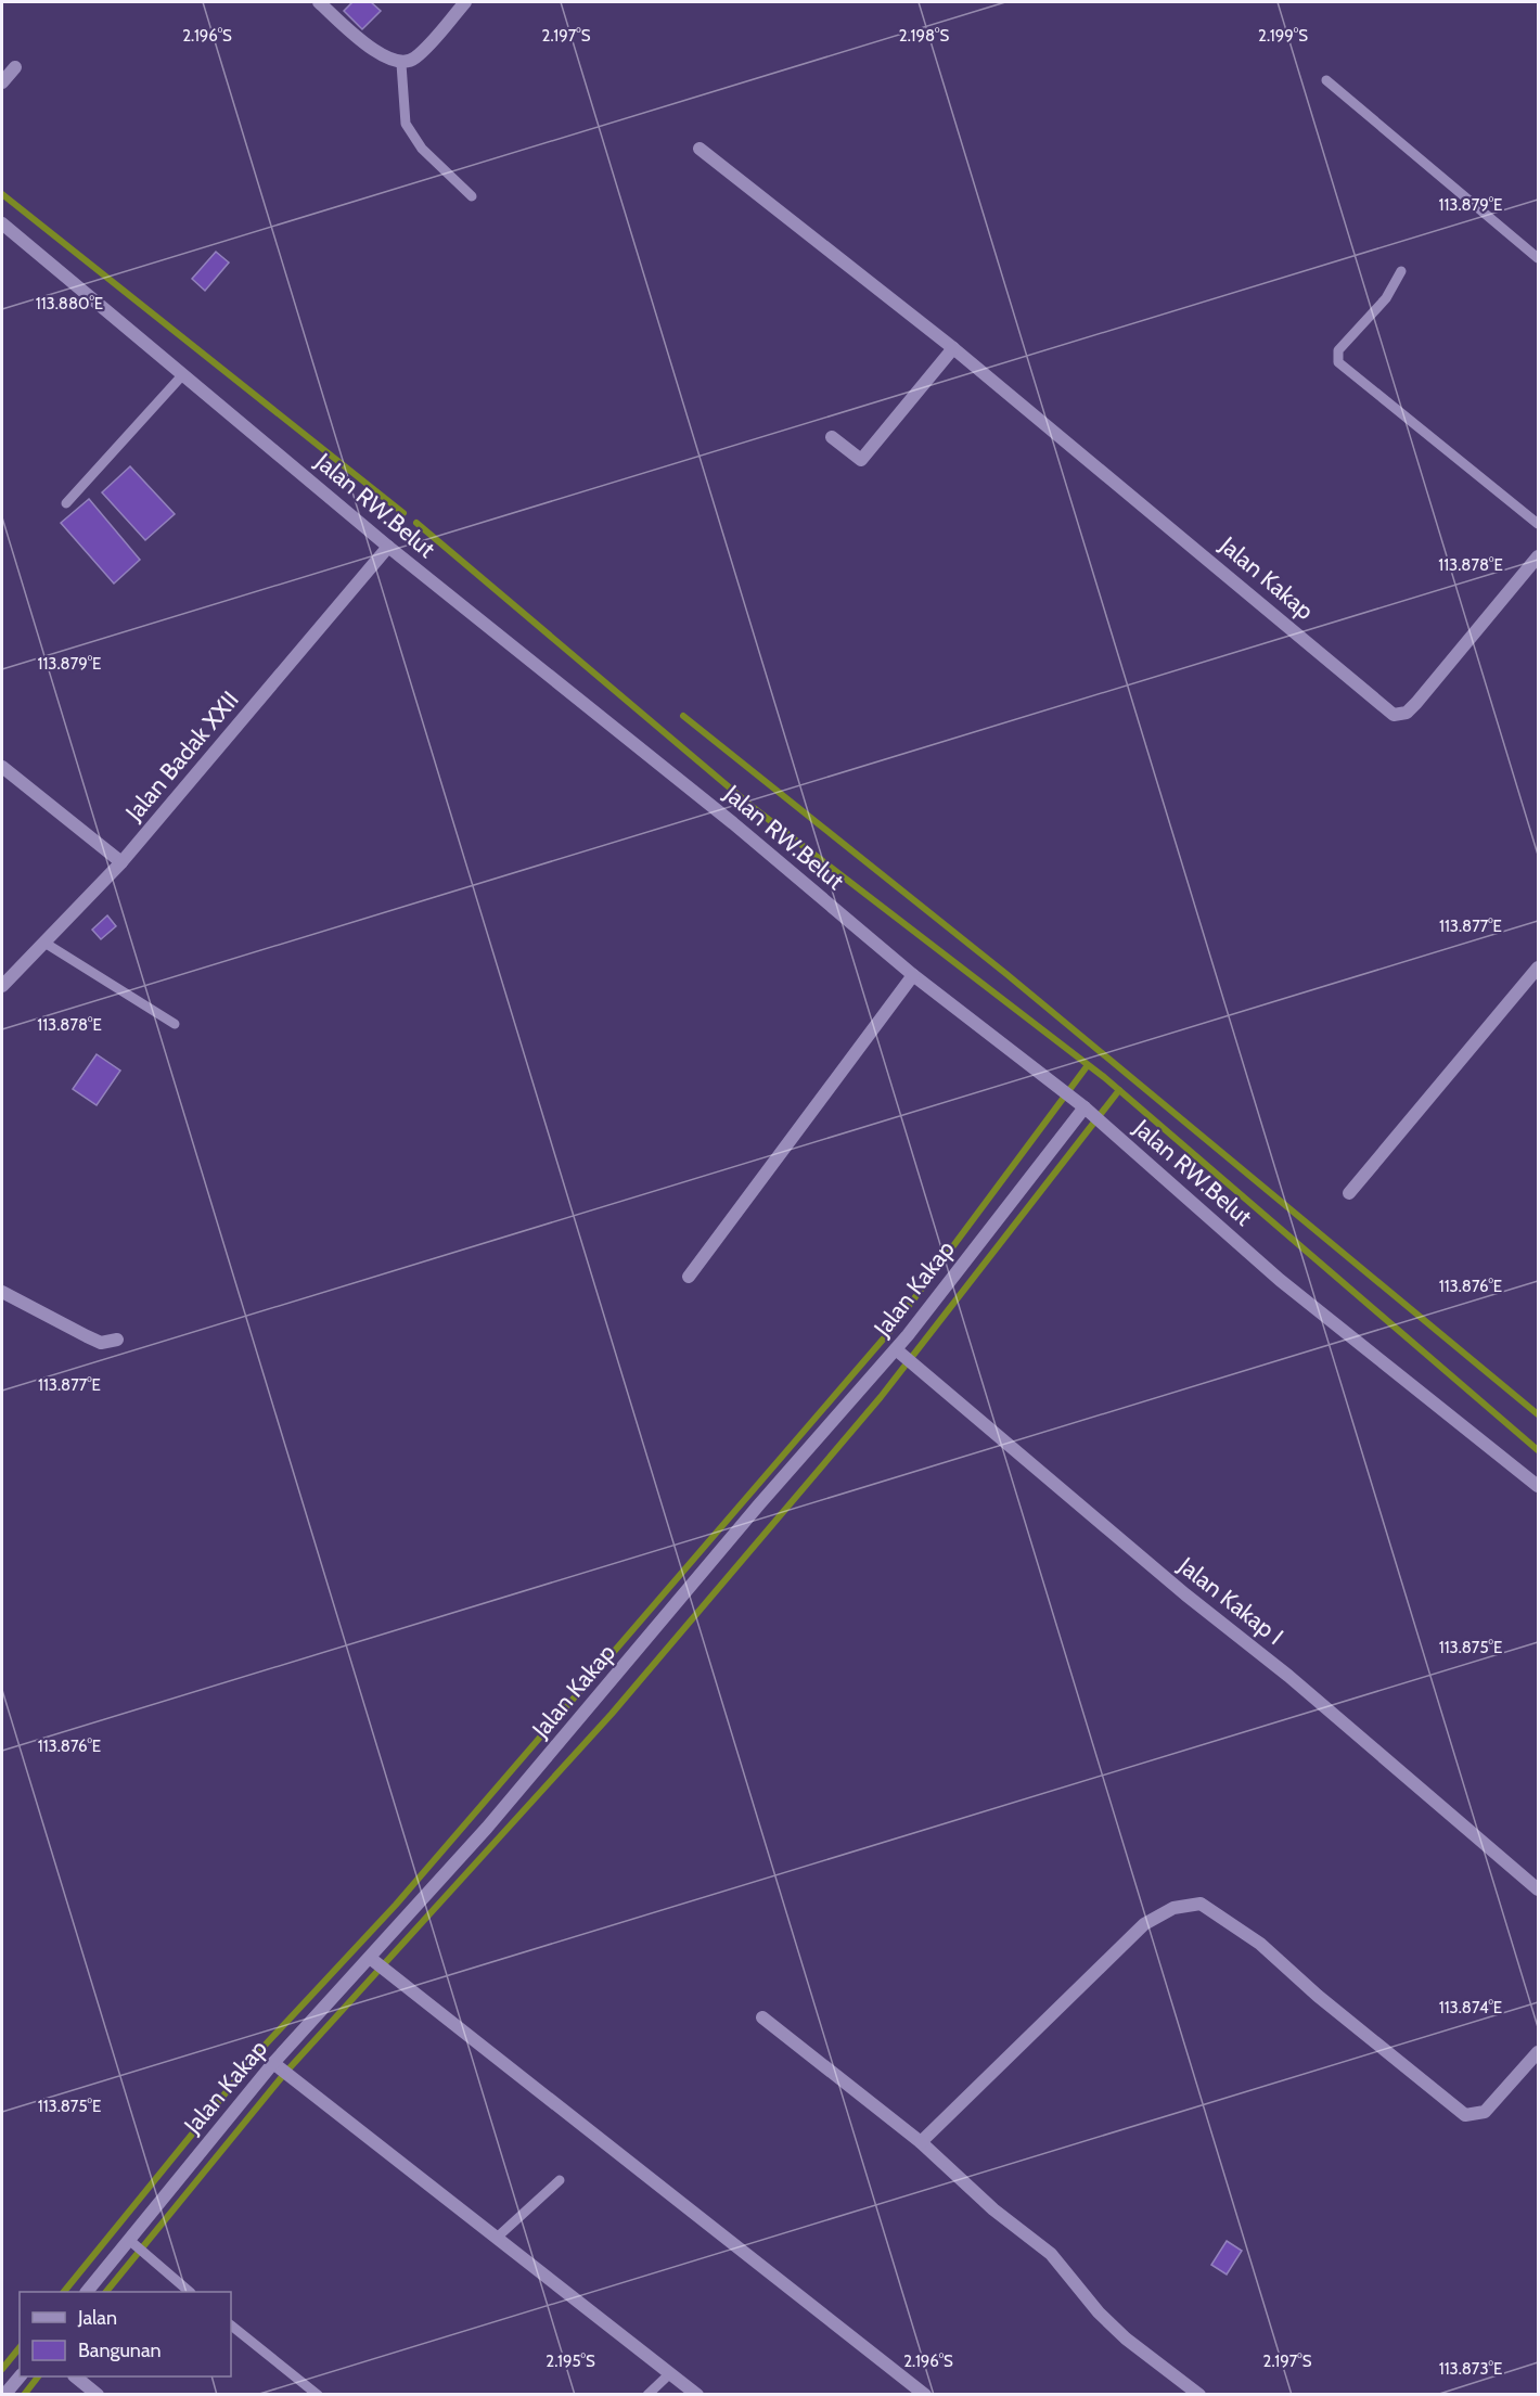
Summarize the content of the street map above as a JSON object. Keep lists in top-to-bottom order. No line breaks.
{"streets":{"street":["Jalan RW.Belut","Jalan Kakap","Jalan Badak XXII","Jalan Kakap I"]},"crossings":[["Jalan RW.Belut","Jalan Kakap"],["Jalan RW.Belut","Jalan Badak XXII"],["Jalan Kakap","Jalan Kakap I"]],"legend":["Jalan","Bangunan"],"coordinates":["2.196°S","2.197°S","2.198°S","2.199°S","113.879°E","113.880°E","113.878°E","113.877°E","113.876°E","113.875°E","113.874°E","2.195°S","113.873°E"]}
